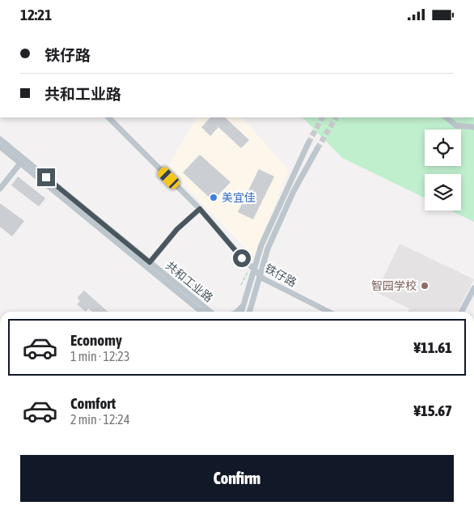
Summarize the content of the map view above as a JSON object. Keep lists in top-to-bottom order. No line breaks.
{"streets":{"street":["铁仔路","共和工业路"]},"places":["美宜佳","智园学校"],"page":{"status":"12:21","banner":["铁仔路","共和工业路"],"list":[{"name":"Economy","note":"1 min · 12:23","value":"¥11.61"},{"name":"Comfort","note":"2 min · 12:24","value":"¥15.67"}],"buttons":"Confirm"}}
